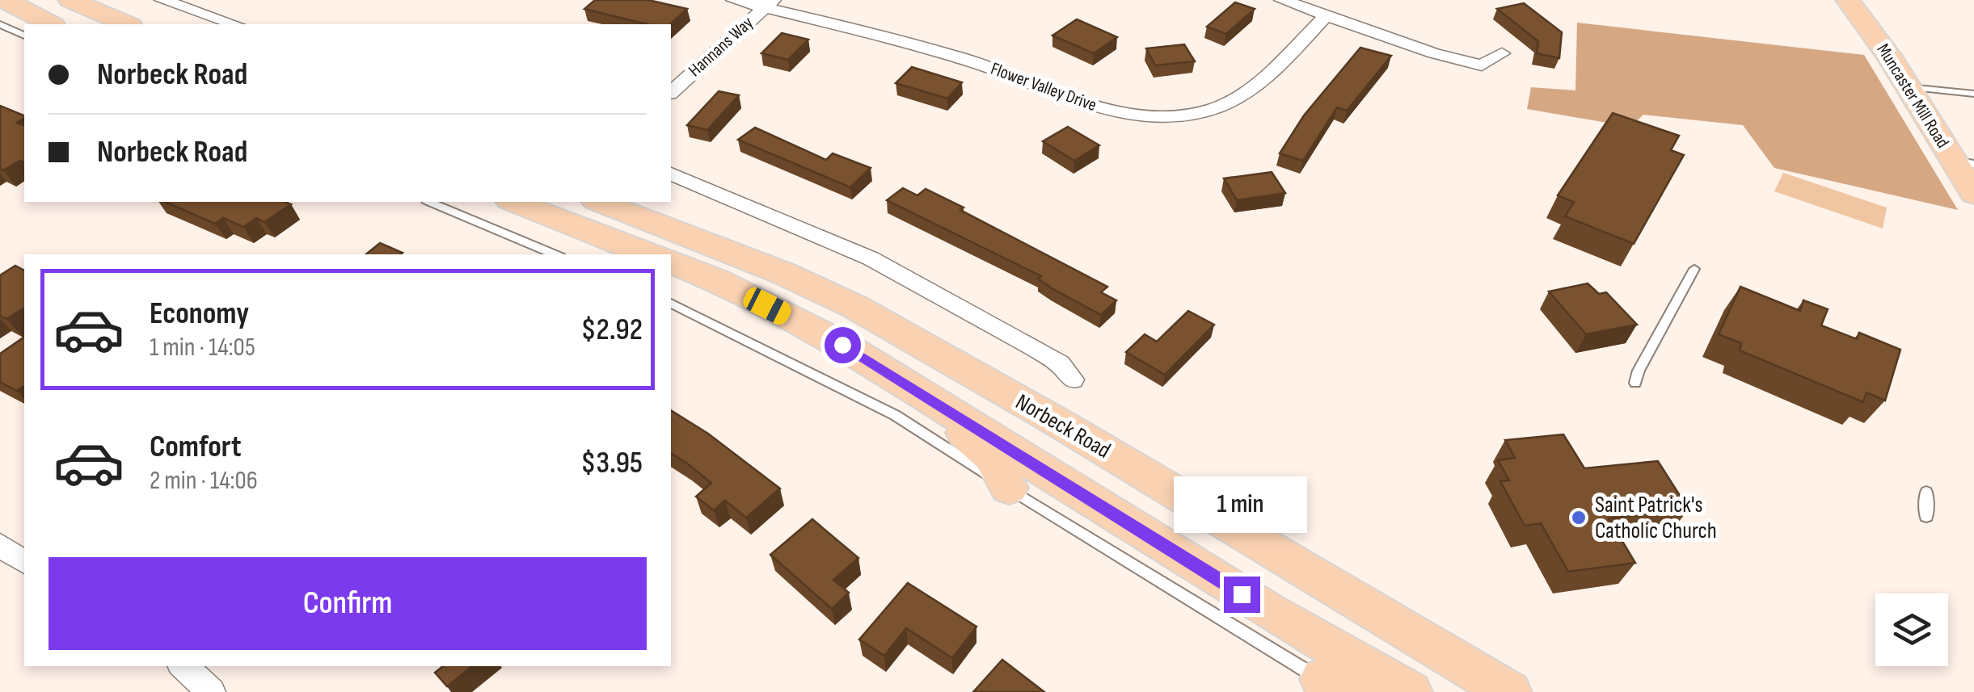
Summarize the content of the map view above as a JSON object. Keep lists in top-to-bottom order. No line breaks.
{"streets":{"main road":["Muncaster Mill Road","Norbeck Road"],"street":["Hannans Way","Flower Valley Drive"]},"crossings":[["Hannans Way","Flower Valley Drive"]],"places":["Saint Patrick's Catholic Church"],"page":{"banner":["Norbeck Road","Norbeck Road"],"list":[{"name":"Economy","note":"1 min · 14:05","value":"$2.92"},{"name":"Comfort","note":"2 min · 14:06","value":"$3.95"}],"bubble":"1 min","buttons":"Confirm"}}
